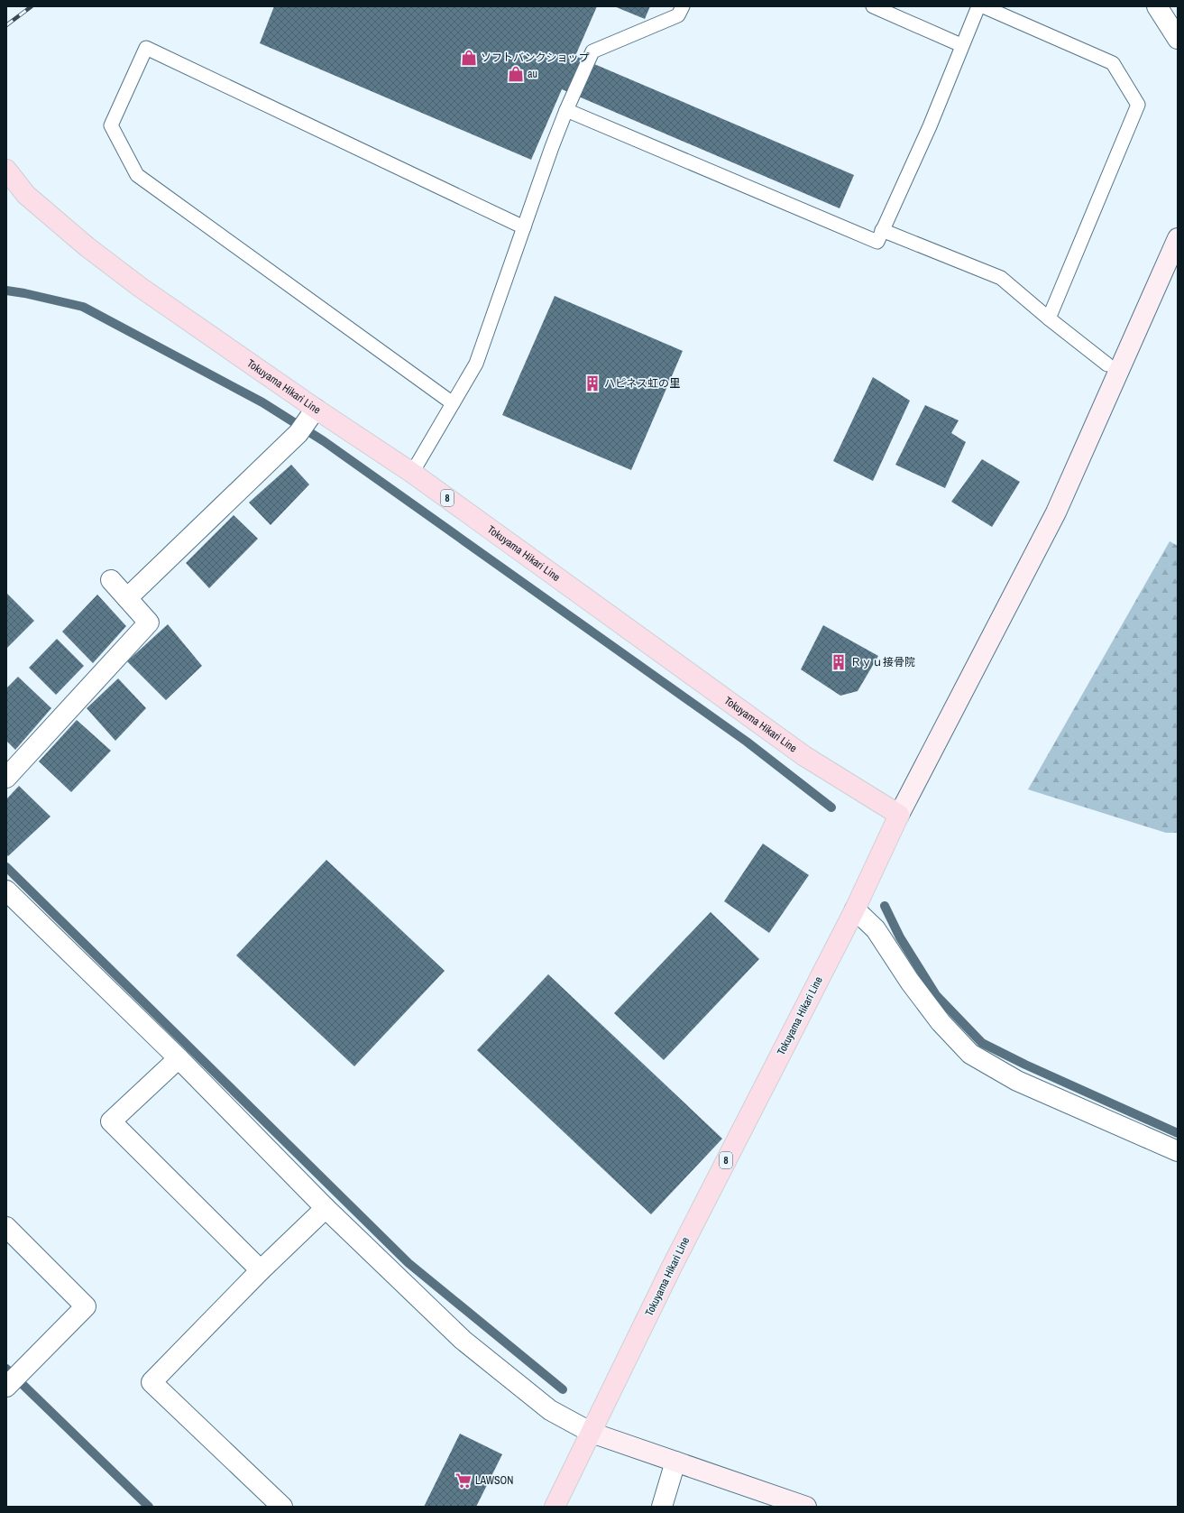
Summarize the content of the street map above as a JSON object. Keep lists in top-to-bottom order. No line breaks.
{"streets":{"main road":["Tokuyama Hikari Line","8"]},"places":{"shop":["ソフトバンクショップ","au"],"building":["ハピネス虹の里","Ｒｙｕ接骨院"],"supermarket":["LAWSON"]}}
